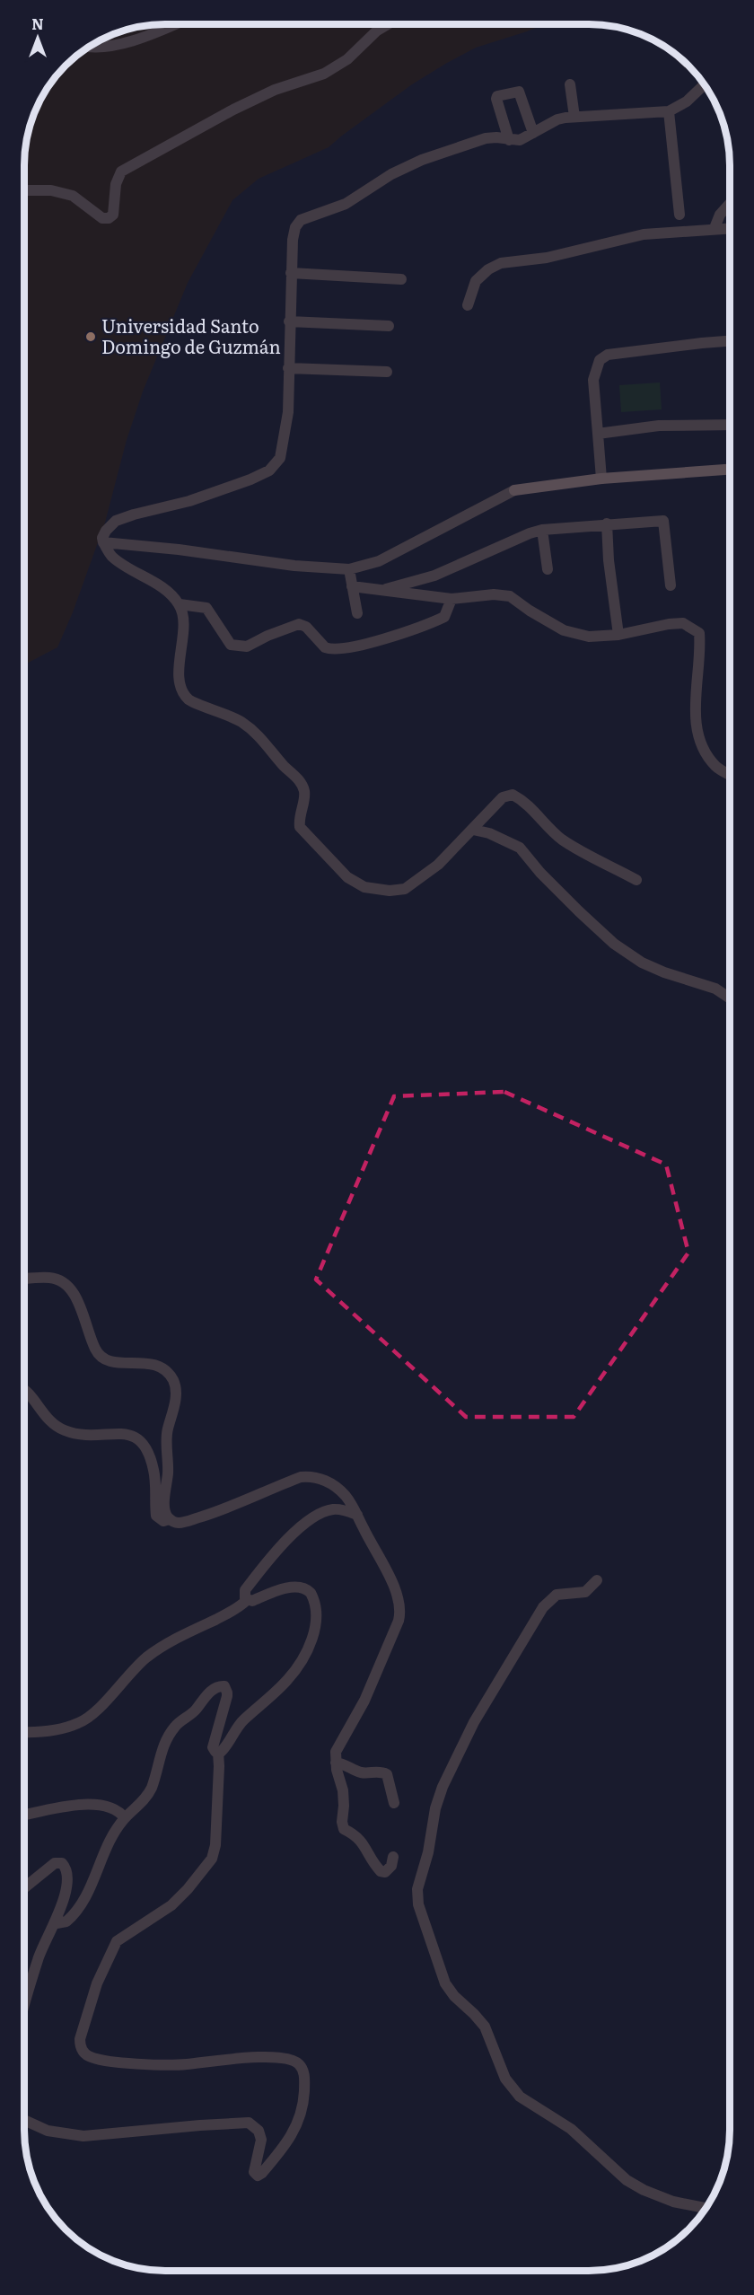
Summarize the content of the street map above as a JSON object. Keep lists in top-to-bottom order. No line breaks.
{"places":["Universidad Santo Domingo de Guzmán"],"north":"top"}
